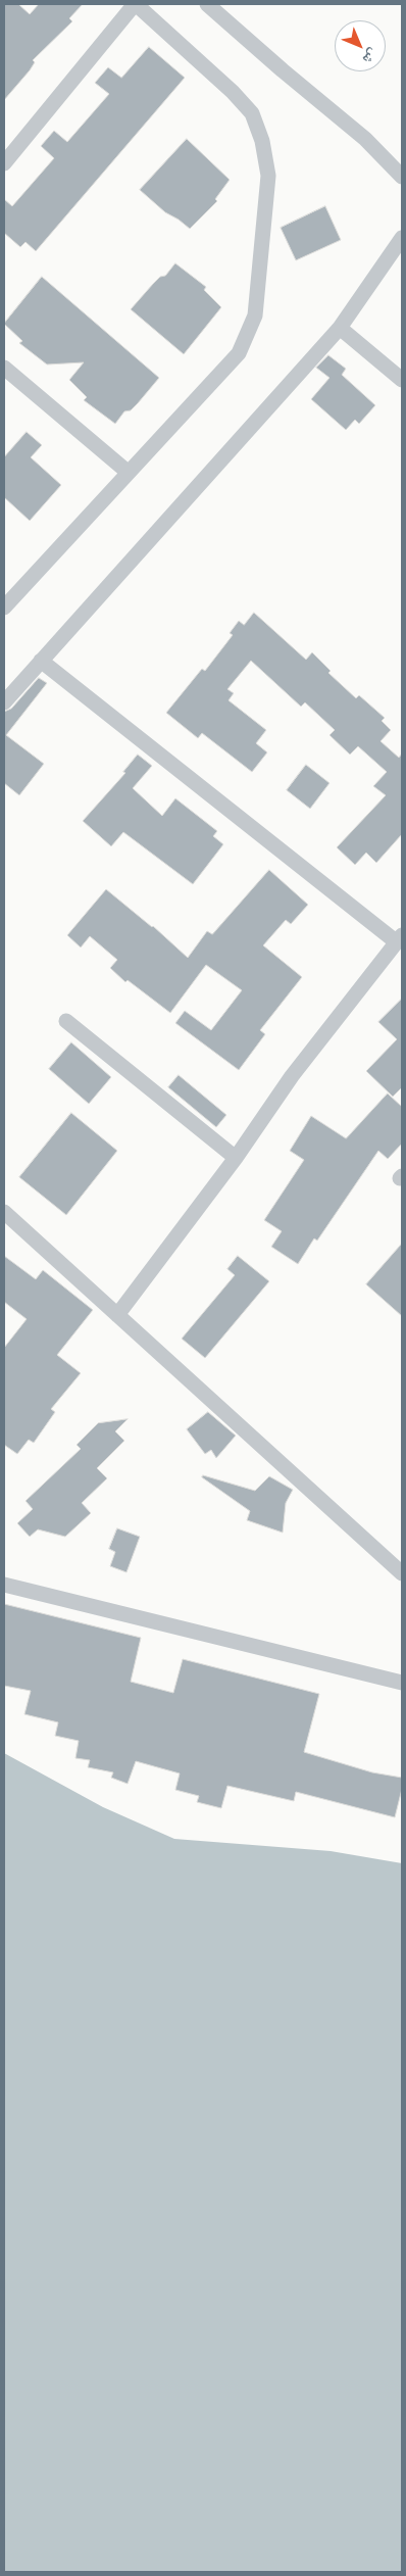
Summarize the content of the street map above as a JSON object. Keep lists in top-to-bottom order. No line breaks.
{"north":"bottom right"}
